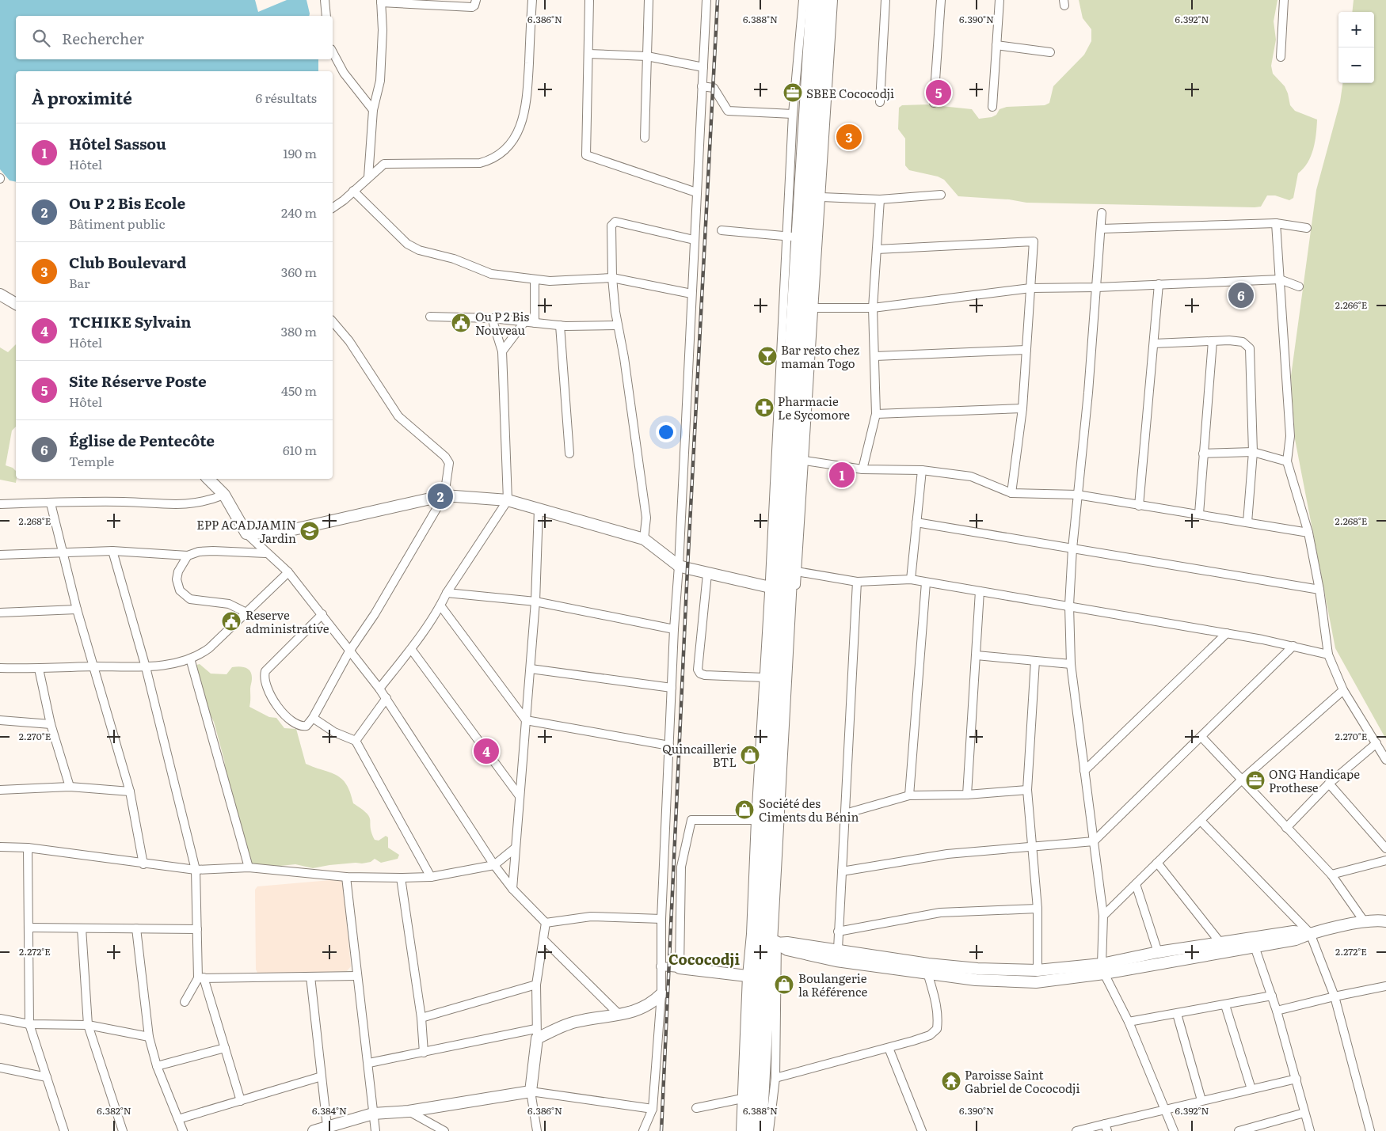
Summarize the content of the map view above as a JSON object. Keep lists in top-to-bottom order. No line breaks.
{"districts":["Cococodji"],"places":{"office":["SBEE Cococodji","ONG Handicape Prothese"],"public building":["Ou P 2 Bis Nouveau","Reserve administrative"],"bar":["Bar resto chez maman Togo"],"pharmacy":["Pharmacie Le Sycomore"],"school or university":["EPP ACADJAMIN Jardin"],"shop":["Quincaillerie BTL","Société des Ciments du Bénin","Boulangerie la Référence"],"temple":["Paroisse Saint Gabriel de Cococodji"]},"page":{"map_buttons":["+","−"],"search":"Rechercher","heading":["À proximité","6 résultats"],"pins":["5","3","6","1","2","4"],"list":[{"mark":"1","name":"Hôtel Sassou","note":"Hôtel","value":"190 m"},{"mark":"2","name":"Ou P 2 Bis Ecole","note":"Bâtiment public","value":"240 m"},{"mark":"3","name":"Club Boulevard","note":"Bar","value":"360 m"},{"mark":"4","name":"TCHIKE Sylvain","note":"Hôtel","value":"380 m"},{"mark":"5","name":"Site Réserve Poste","note":"Hôtel","value":"450 m"},{"mark":"6","name":"Église de Pentecôte","note":"Temple","value":"610 m"}]},"coordinates":["6.386°N","6.388°N","6.390°N","6.392°N","2.266°E","2.268°E","2.270°E","2.272°E","6.382°N","6.384°N"]}
